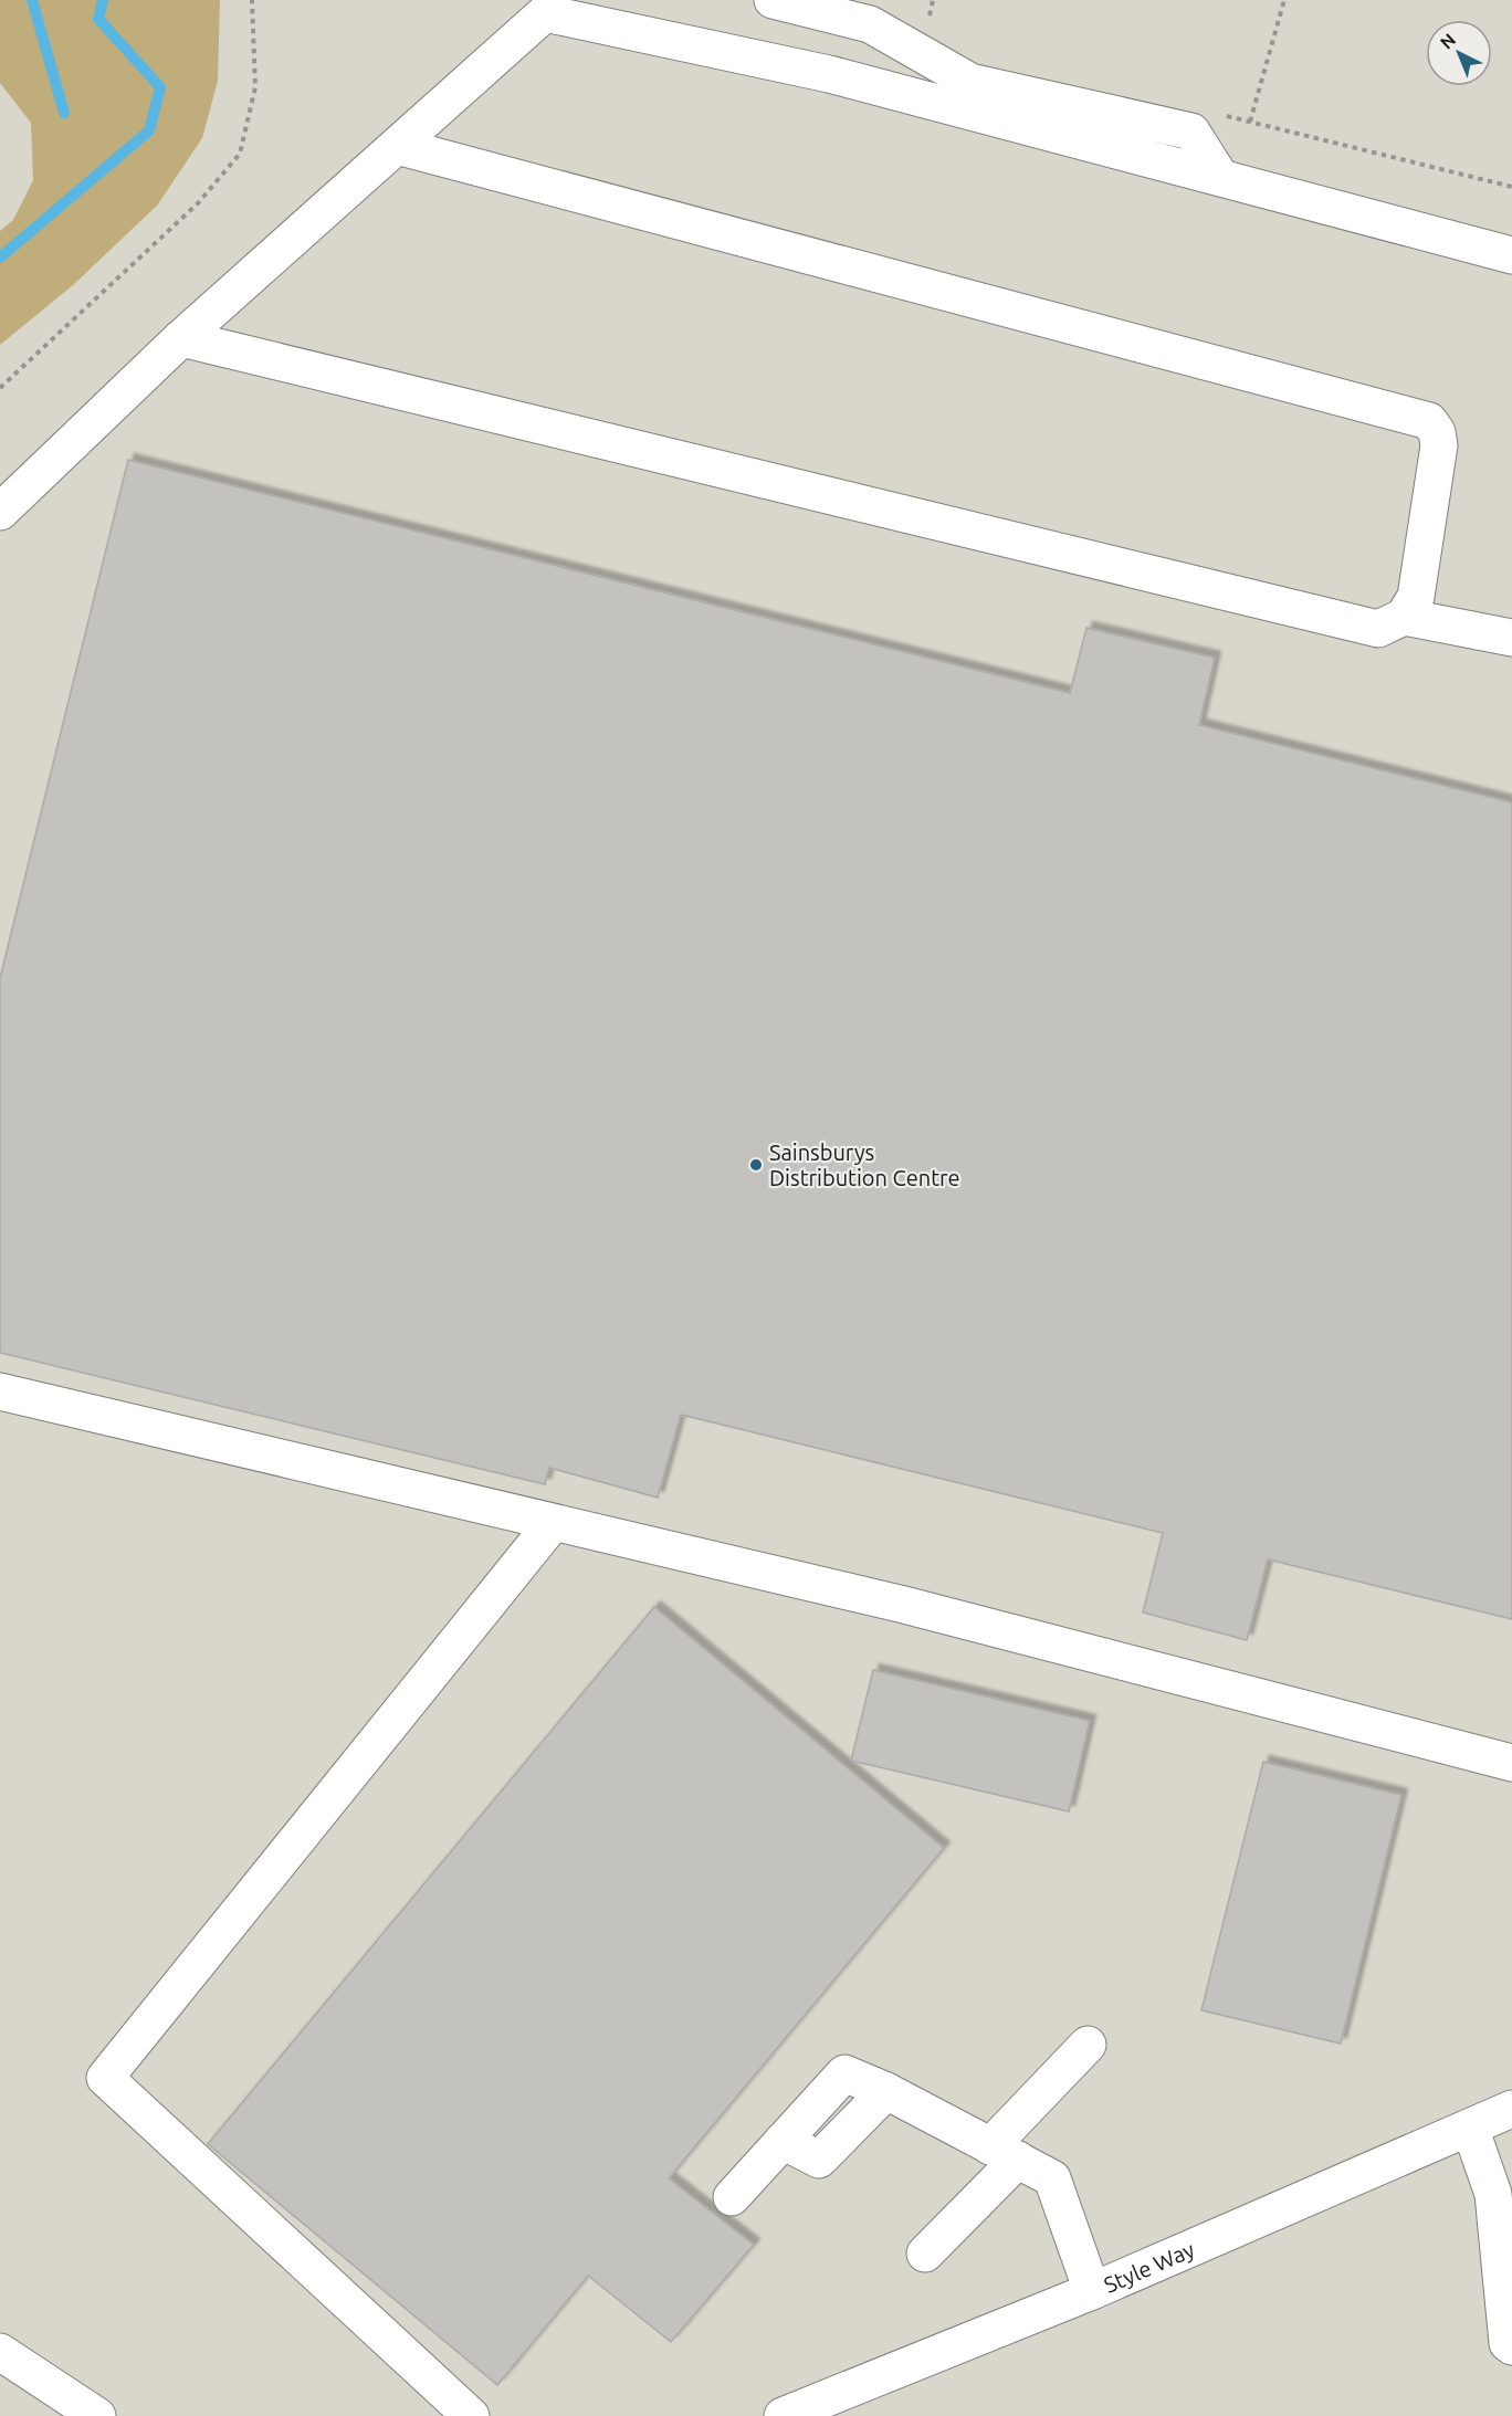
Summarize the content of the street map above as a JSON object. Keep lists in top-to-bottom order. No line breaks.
{"streets":{"street":["Style Way"]},"places":["Sainsburys Distribution Centre"],"north":"top left"}
